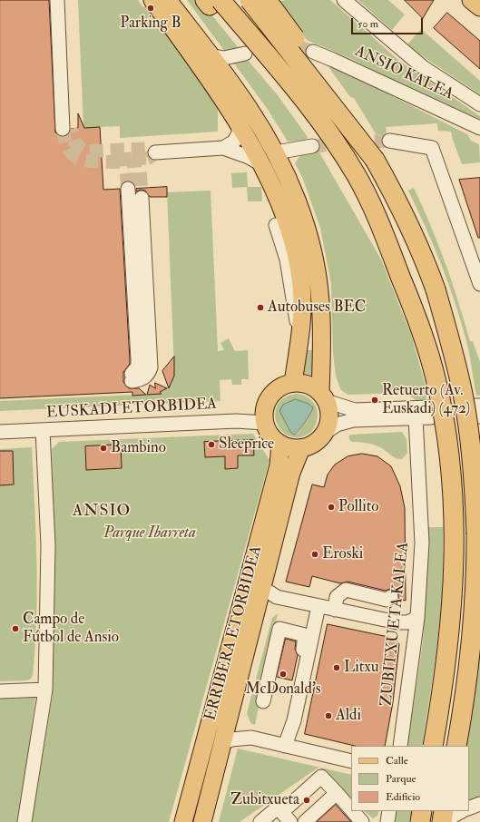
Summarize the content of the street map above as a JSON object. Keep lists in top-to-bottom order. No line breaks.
{"streets":{"main road":["ERRIBERA ETORBIDEA"],"street":["ANSIO KALEA","EUSKADI ETORBIDEA","ZUBITXUETA KALEA"]},"crossings":[["EUSKADI ETORBIDEA","ERRIBERA ETORBIDEA"]],"districts":["ANSIO"],"parks":["Parque Ibarreta"],"places":["Parking B","Autobuses BEC","Retuerto (Av. Euskadi) (472)","Sleeprice","Bambino","Pollito","Eroski","Campo de Fútbol de Ansio","Litxu","McDonald's","Aldi","Zubitxueta"],"legend":["Calle","Parque","Edificio"],"scale_bar":"50 m"}
